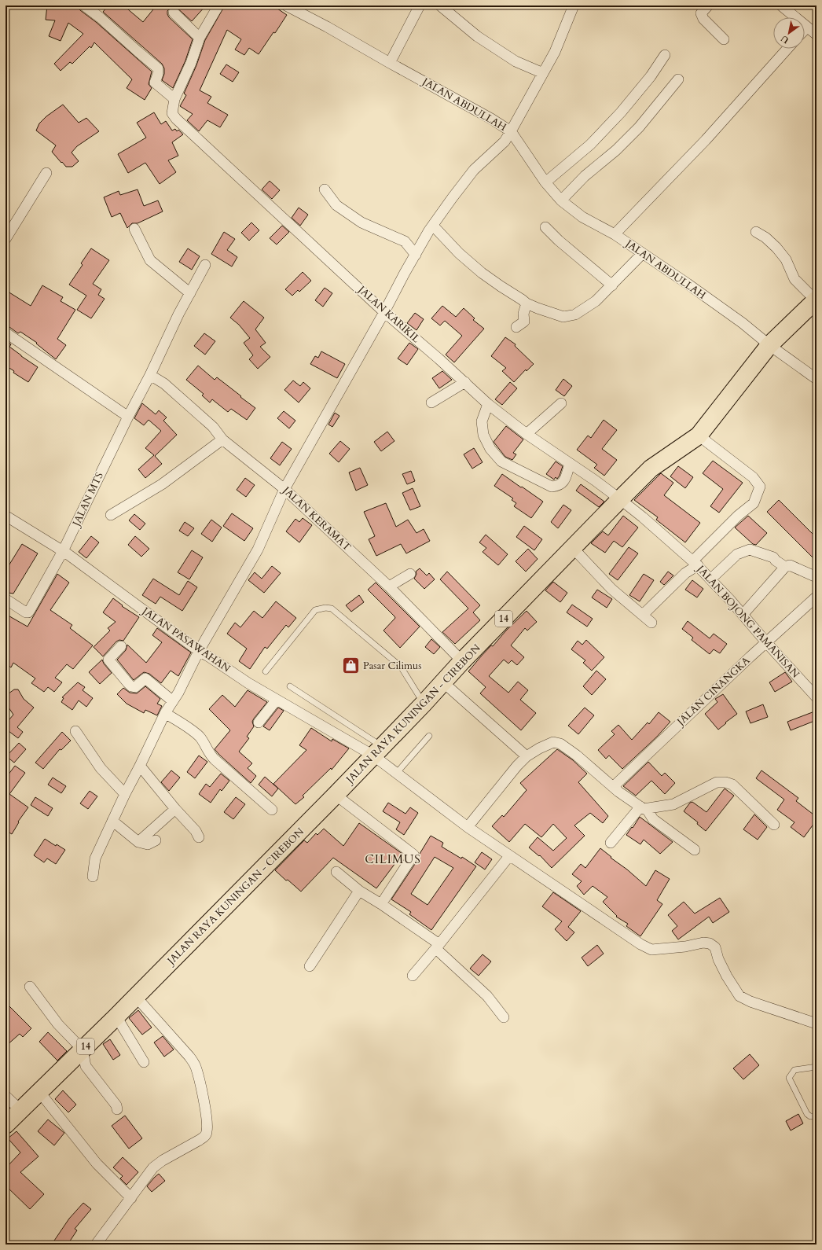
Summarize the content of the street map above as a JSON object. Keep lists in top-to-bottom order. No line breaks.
{"streets":{"highway":["14","JALAN RAYA KUNINGAN - CIREBON"],"street":["JALAN ABDULLAH","JALAN KARIKIL","JALAN MTS","JALAN KERAMAT","JALAN BOJONG PAMANISAN","JALAN PASAWAHAN","JALAN CINANGKA"]},"crossings":[["JALAN ABDULLAH","JALAN RAYA KUNINGAN - CIREBON"],["JALAN KARIKIL","JALAN BOJONG PAMANISAN"],["JALAN KARIKIL","JALAN RAYA KUNINGAN - CIREBON"],["JALAN MTS","JALAN KERAMAT"],["JALAN MTS","JALAN PASAWAHAN"],["JALAN KERAMAT","JALAN RAYA KUNINGAN - CIREBON"],["JALAN BOJONG PAMANISAN","JALAN CINANGKA"],["JALAN BOJONG PAMANISAN","JALAN RAYA KUNINGAN - CIREBON"],["JALAN PASAWAHAN","JALAN RAYA KUNINGAN - CIREBON"]],"districts":["CILIMUS"],"places":{"shop":["Pasar Cilimus"]},"north":"bottom left"}
